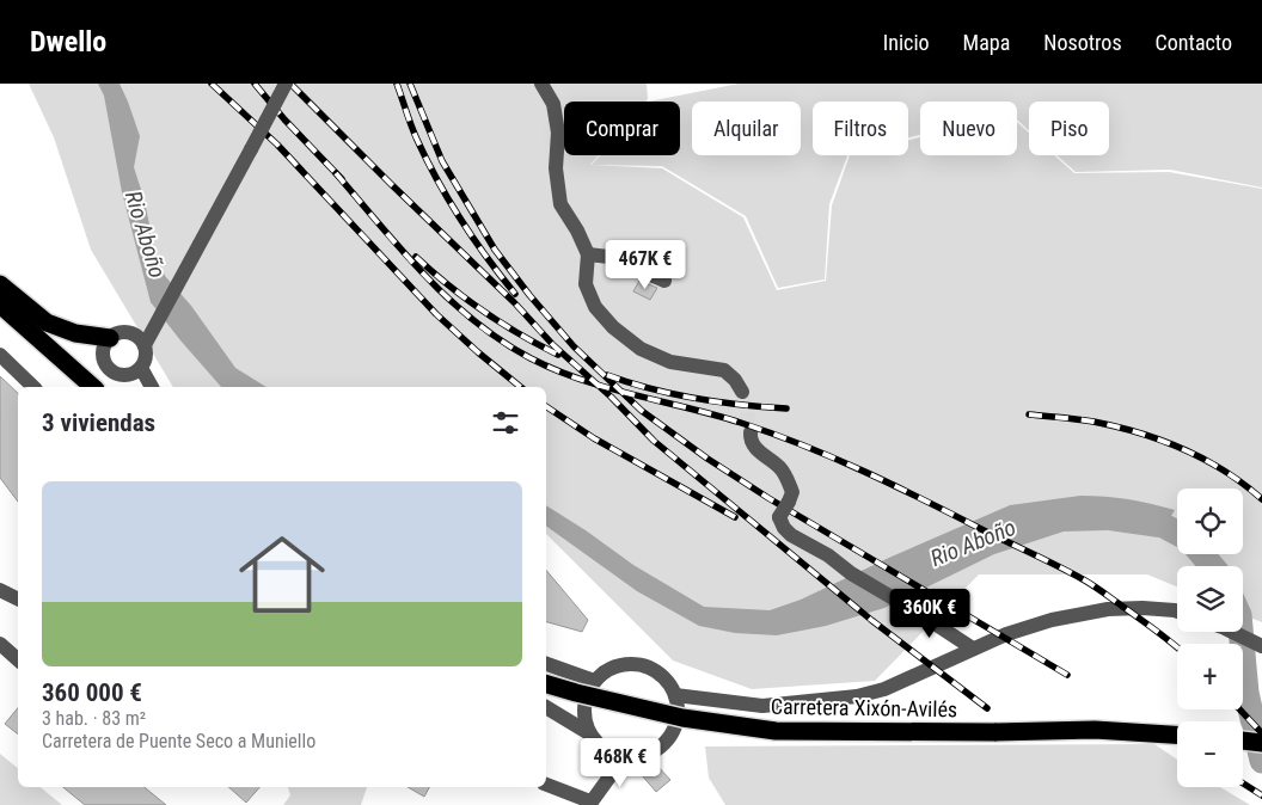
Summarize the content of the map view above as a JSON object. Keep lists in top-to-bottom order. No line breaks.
{"streets":{"highway":["Carretera Xixón-Avilés"]},"water":["Rio Aboño"],"page":{"header":"Dwello","nav":["Inicio","Mapa","Nosotros","Contacto"],"chip":["Comprar","Alquilar","Filtros","Nuevo","Piso"],"price":["467K €","360K €","468K €"],"heading":"3 viviendas","list":[{"name":"360 000 €","note":"3 hab. · 83 m² · Carretera de Puente Seco a Muniello"}],"map_buttons":["+","−"]}}
